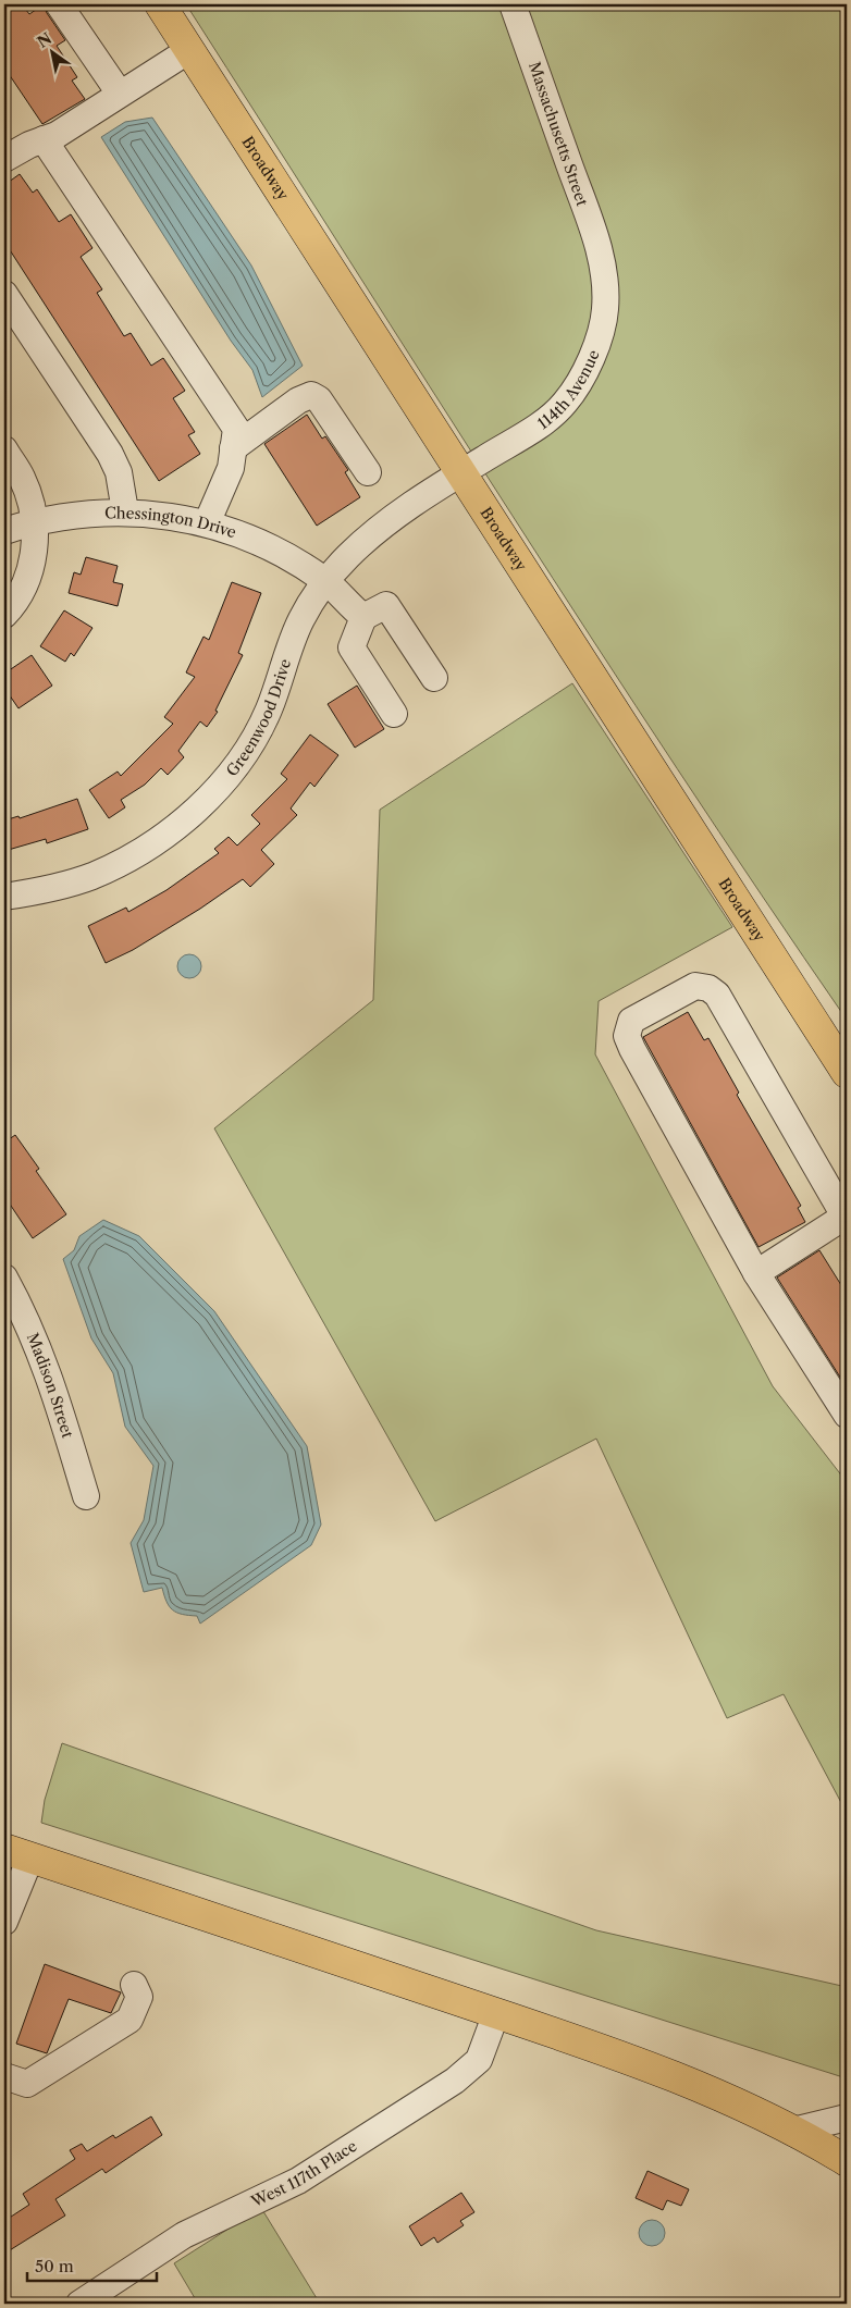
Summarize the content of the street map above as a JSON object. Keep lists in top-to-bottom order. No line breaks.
{"streets":{"main road":["Broadway"],"street":["Massachusetts Street","114th Avenue","Chessington Drive","Greenwood Drive","Madison Street","West 117th Place"]},"crossings":[["Massachusetts Street","114th Avenue"],["Broadway","114th Avenue"],["Broadway","Greenwood Drive"],["114th Avenue","Greenwood Drive"],["Chessington Drive","Greenwood Drive"]],"scale_bar":"50 m","north":"top left"}
